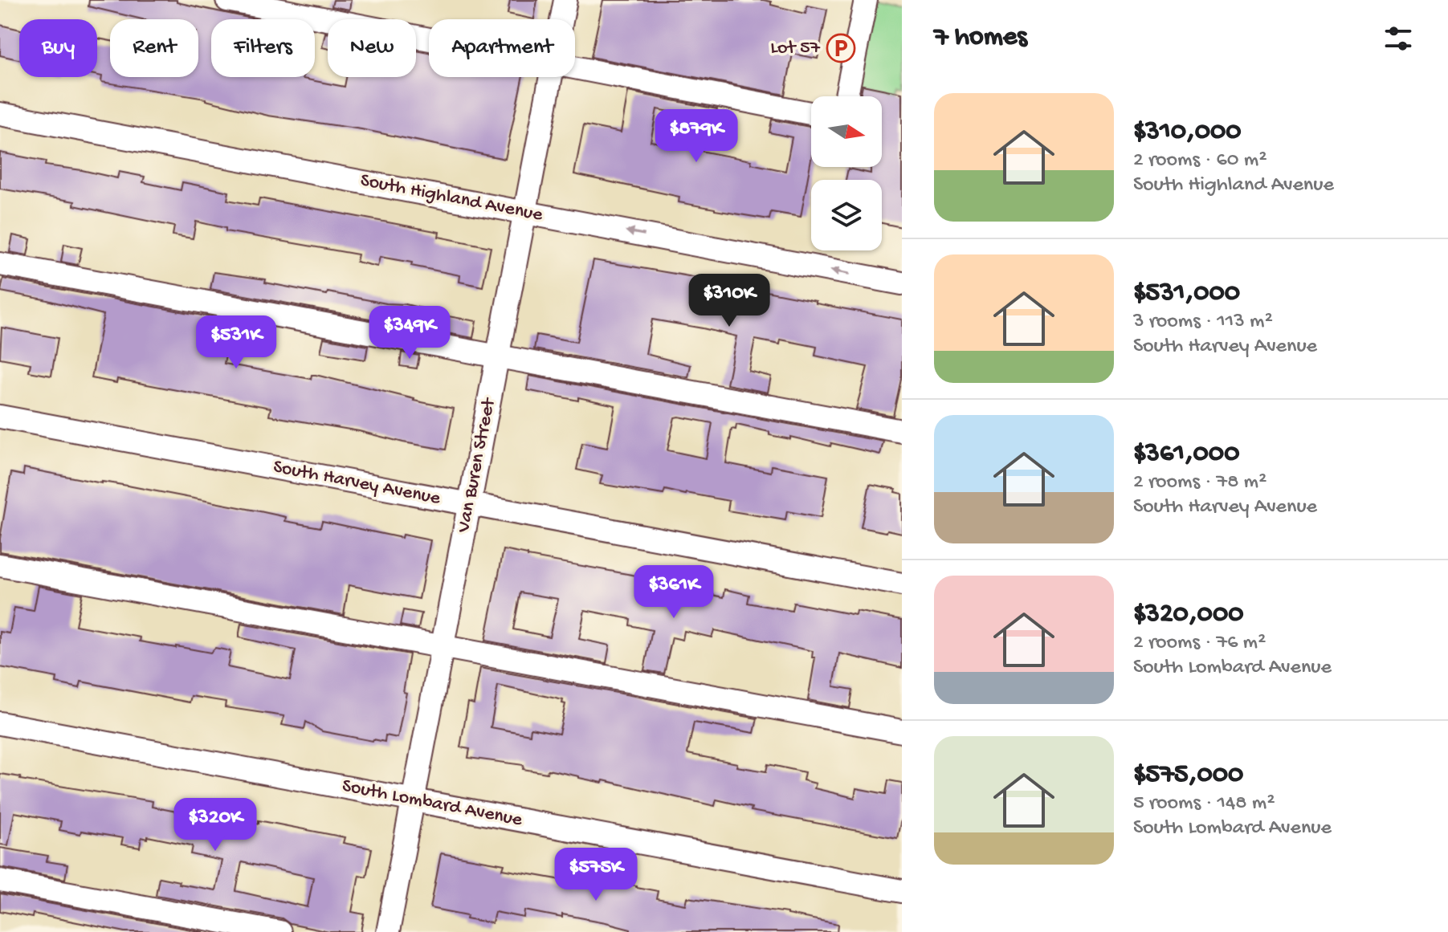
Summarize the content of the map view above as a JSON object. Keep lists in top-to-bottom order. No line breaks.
{"streets":{"street":["South Highland Avenue","Van Buren Street","South Harvey Avenue","South Lombard Avenue"]},"crossings":[["South Highland Avenue","Van Buren Street"],["Van Buren Street","South Harvey Avenue"],["Van Buren Street","South Lombard Avenue"]],"places":{"parking":["Lot 57"]},"north":"right","page":{"heading":"7 homes","chip":["Buy","Rent","Filters","New","Apartment"],"list":[{"name":"$310,000","note":"2 rooms · 60 m² · South Highland Avenue"},{"name":"$531,000","note":"3 rooms · 113 m² · South Harvey Avenue"},{"name":"$361,000","note":"2 rooms · 78 m² · South Harvey Avenue"},{"name":"$320,000","note":"2 rooms · 76 m² · South Lombard Avenue"},{"name":"$575,000","note":"5 rooms · 148 m² · South Lombard Avenue"}],"price":["$879K","$310K","$349K","$531K","$361K","$320K","$575K"]}}
